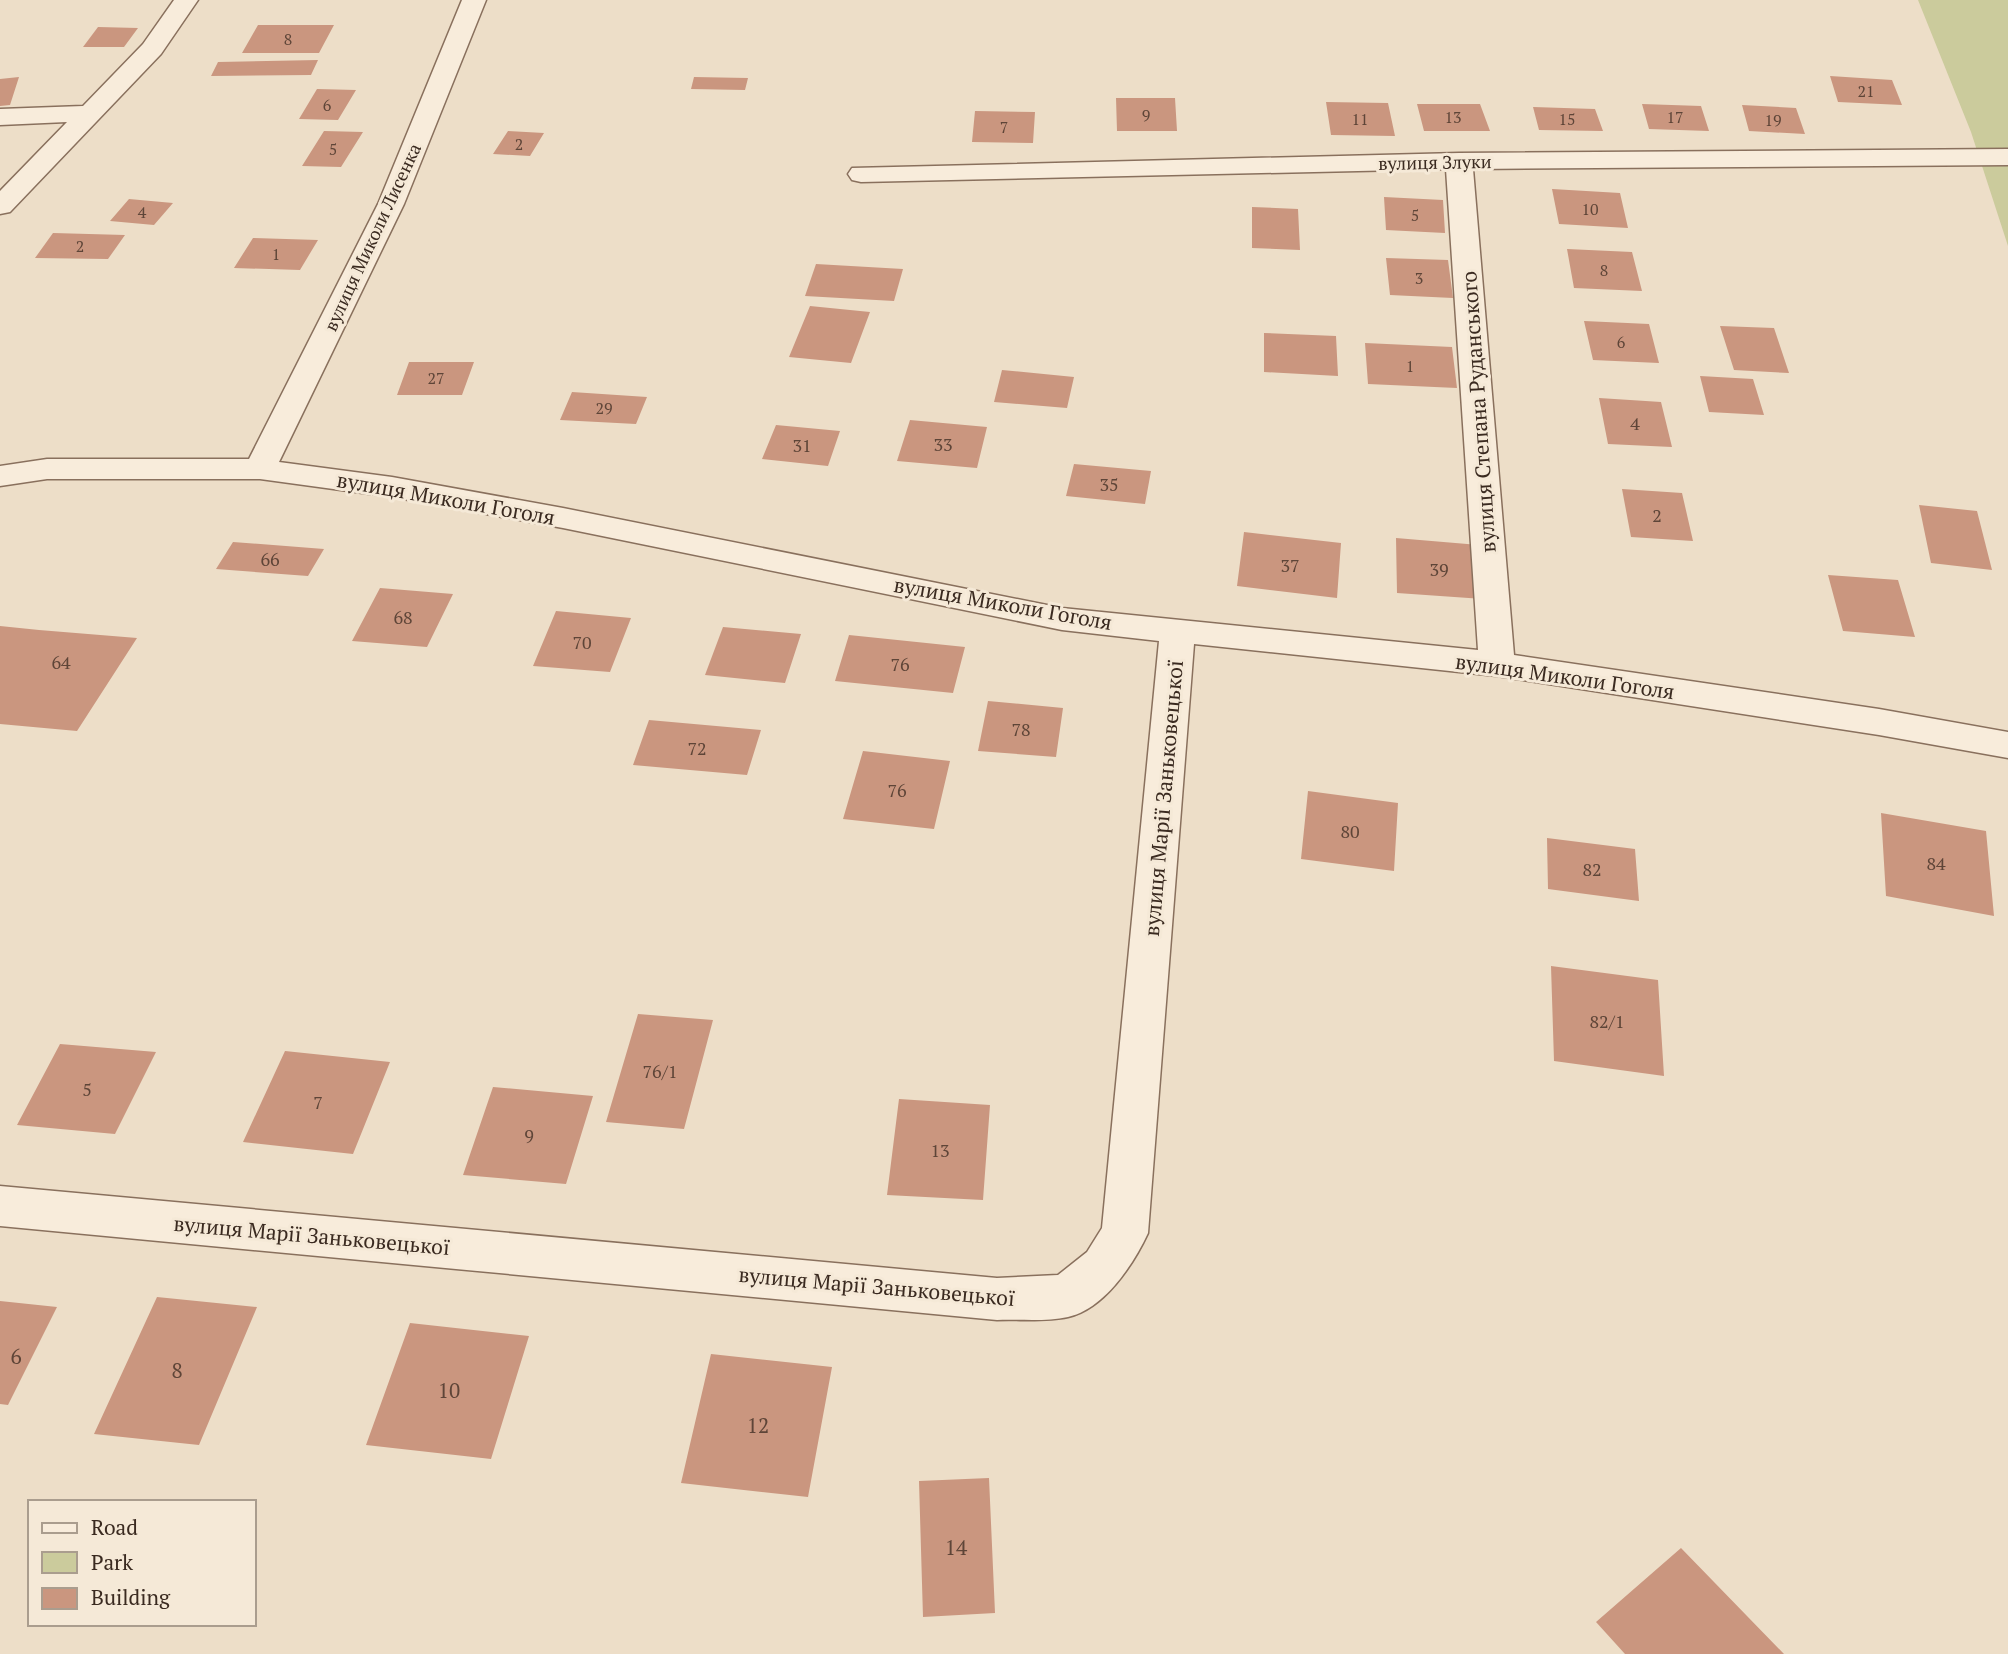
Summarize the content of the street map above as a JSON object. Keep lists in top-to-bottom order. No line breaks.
{"streets":{"street":["вулиця Злуки","вулиця Миколи Лисенка","вулиця Степана Руданського","вулиця Миколи Гоголя","вулиця Марії Заньковецької"]},"crossings":[["вулиця Злуки","вулиця Степана Руданського"],["вулиця Миколи Лисенка","вулиця Миколи Гоголя"],["вулиця Степана Руданського","вулиця Миколи Гоголя"],["вулиця Миколи Гоголя","вулиця Марії Заньковецької"]],"house_numbers":["8","21","6","9","13","17","11","15","19","7","2","5","10","4","5","2","1","8","3","6","1","27","29","4","33","31","35","2","66","37","39","68","70","64","76","78","72","76","80","84","82","82/1","76/1","5","7","9","13","6","8","10","12","14"],"legend":["Road","Park","Building"]}
